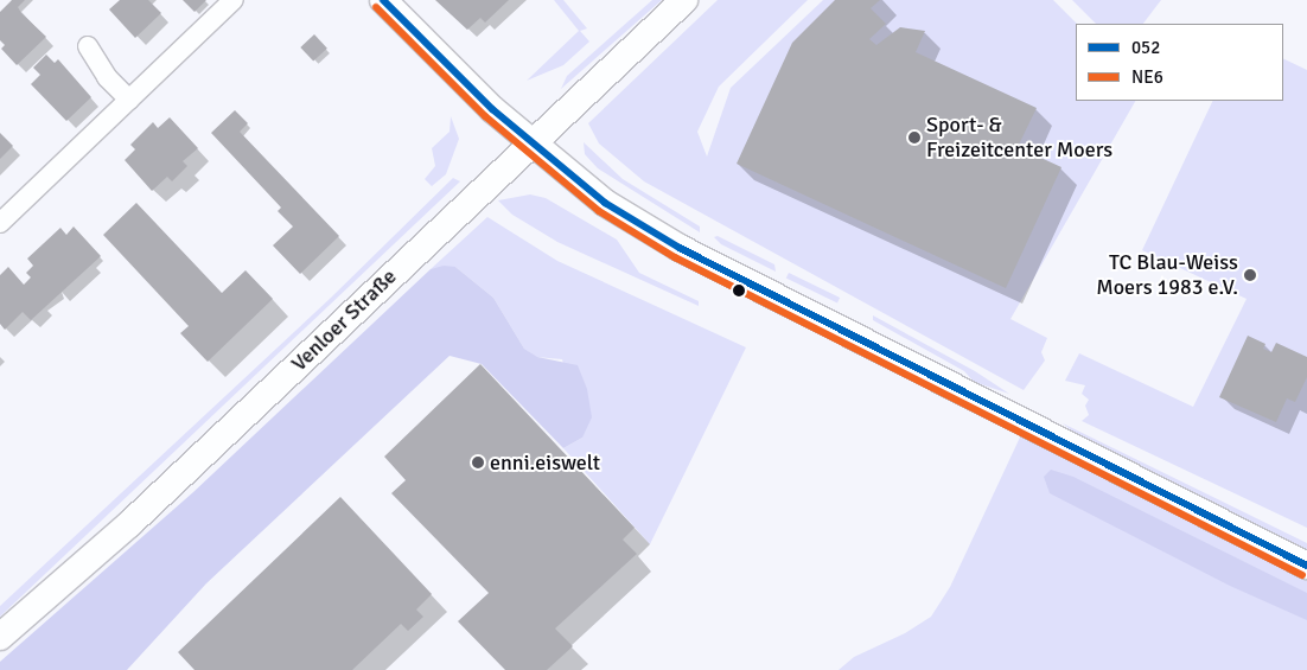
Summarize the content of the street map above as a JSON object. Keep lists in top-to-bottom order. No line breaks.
{"streets":{"street":["Venloer Straße"]},"places":["Sport- & Freizeitcenter Moers","TC Blau-Weiss Moers 1983 e.V.","enni.eiswelt"],"lines":["transit line 052","transit line NE6"],"legend":["052","NE6"]}
